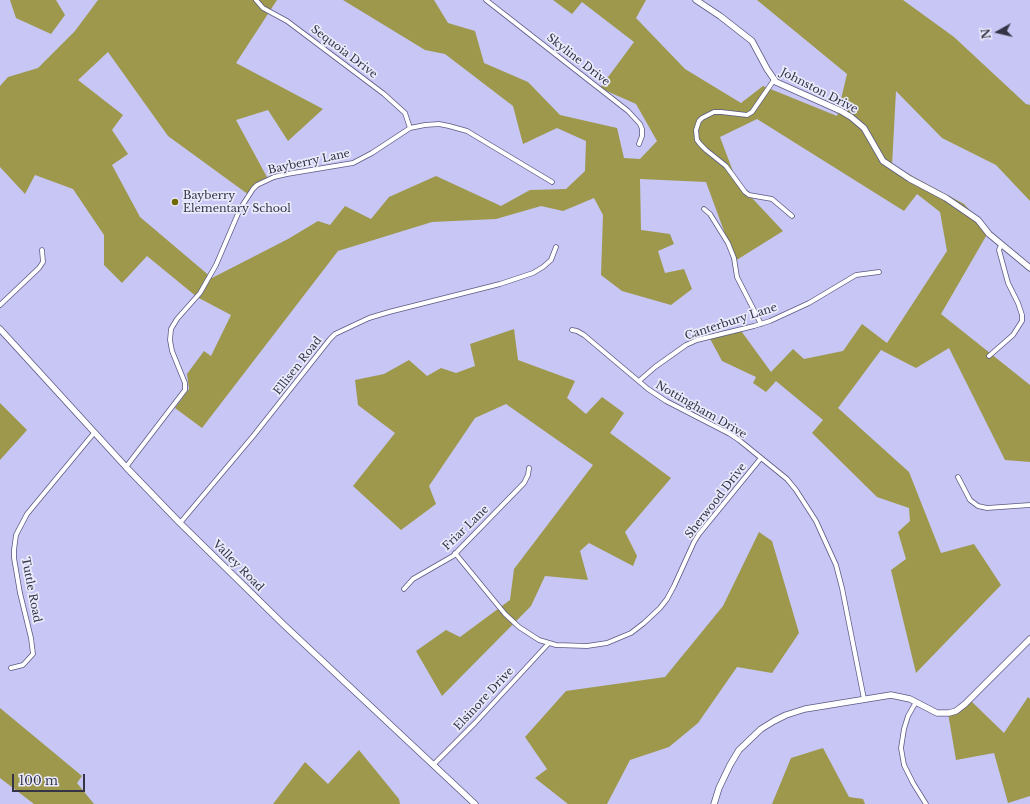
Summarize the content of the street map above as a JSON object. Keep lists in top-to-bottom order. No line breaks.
{"streets":{"street":["Sequoia Drive","Skyline Drive","Johnston Drive","Bayberry Lane","Canterbury Lane","Ellisen Road","Nottingham Drive","Sherwood Drive","Friar Lane","Valley Road","Tuttle Road","Elsinore Drive"]},"crossings":[["Sequoia Drive","Bayberry Lane"],["Bayberry Lane","Valley Road"],["Canterbury Lane","Nottingham Drive"],["Ellisen Road","Valley Road"],["Nottingham Drive","Sherwood Drive"],["Sherwood Drive","Friar Lane"],["Sherwood Drive","Elsinore Drive"],["Valley Road","Tuttle Road"],["Valley Road","Elsinore Drive"]],"places":["Bayberry Elementary School"],"scale_bar":"100 m","north":"left"}
